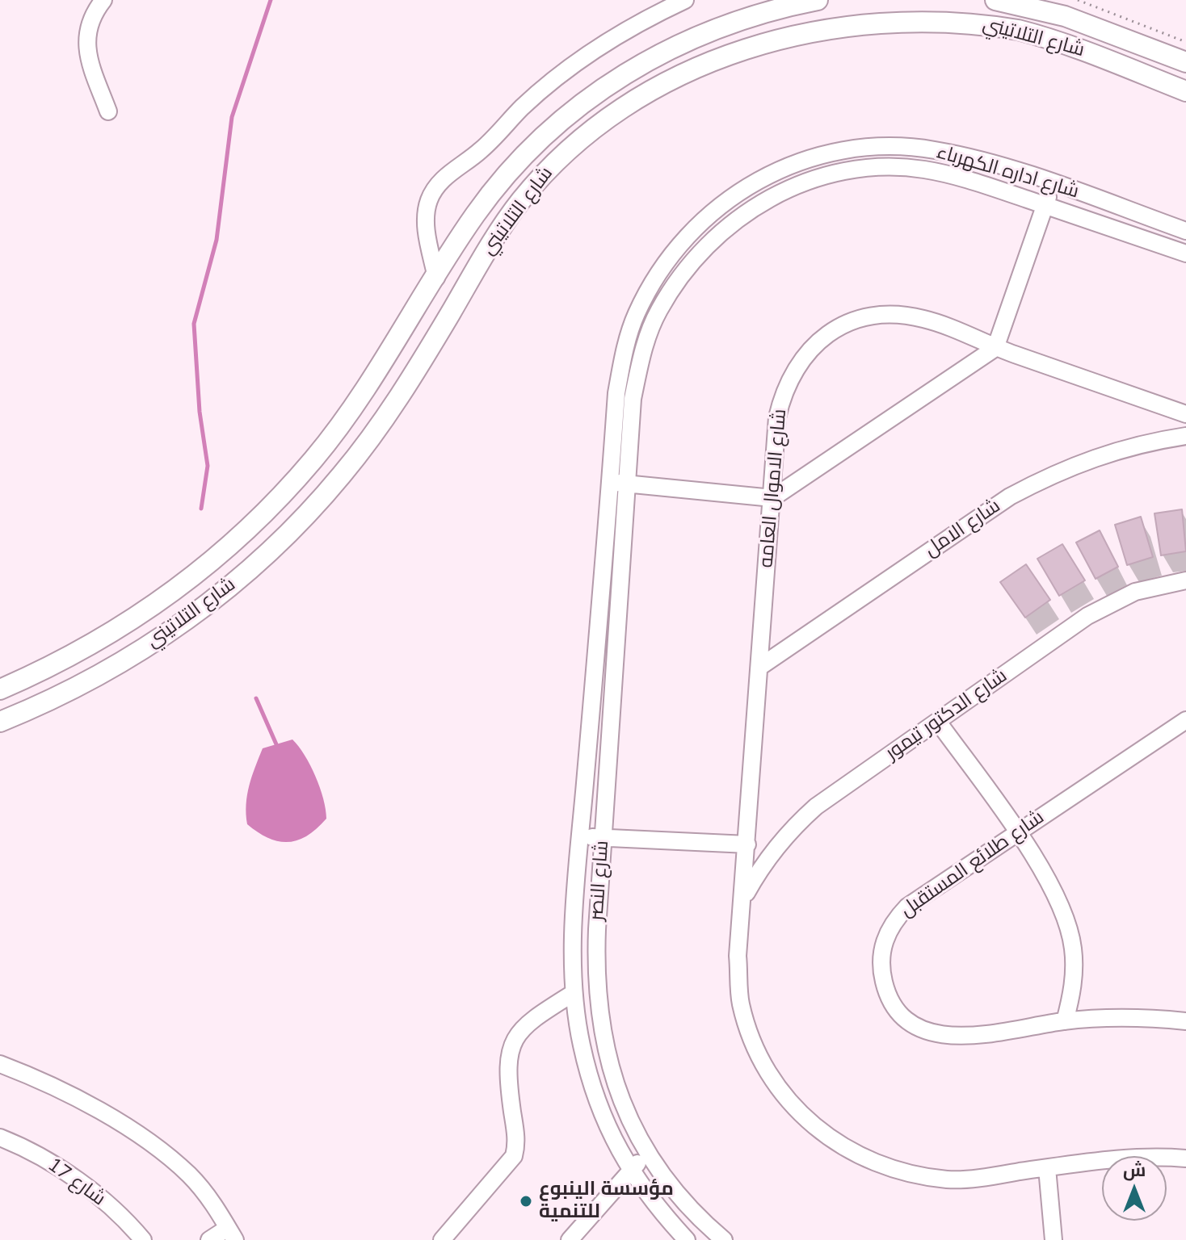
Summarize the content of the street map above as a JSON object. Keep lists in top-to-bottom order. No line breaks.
{"streets":{"main road":["شارع التلاتيني"],"street":["شارع اداره الكهرباء","شارع الاموال العامه","شارع الامل","شارع الدكتور تيمور","شارع طلائع المستقبل","شارع النصر","شارع 17"]},"crossings":[["شارع اداره الكهرباء","شارع النصر"],["شارع الاموال العامه","شارع الامل"],["شارع الاموال العامه","شارع الدكتور تيمور"]],"places":["مؤسسة الينبوع للتنمية"],"north":"top"}
